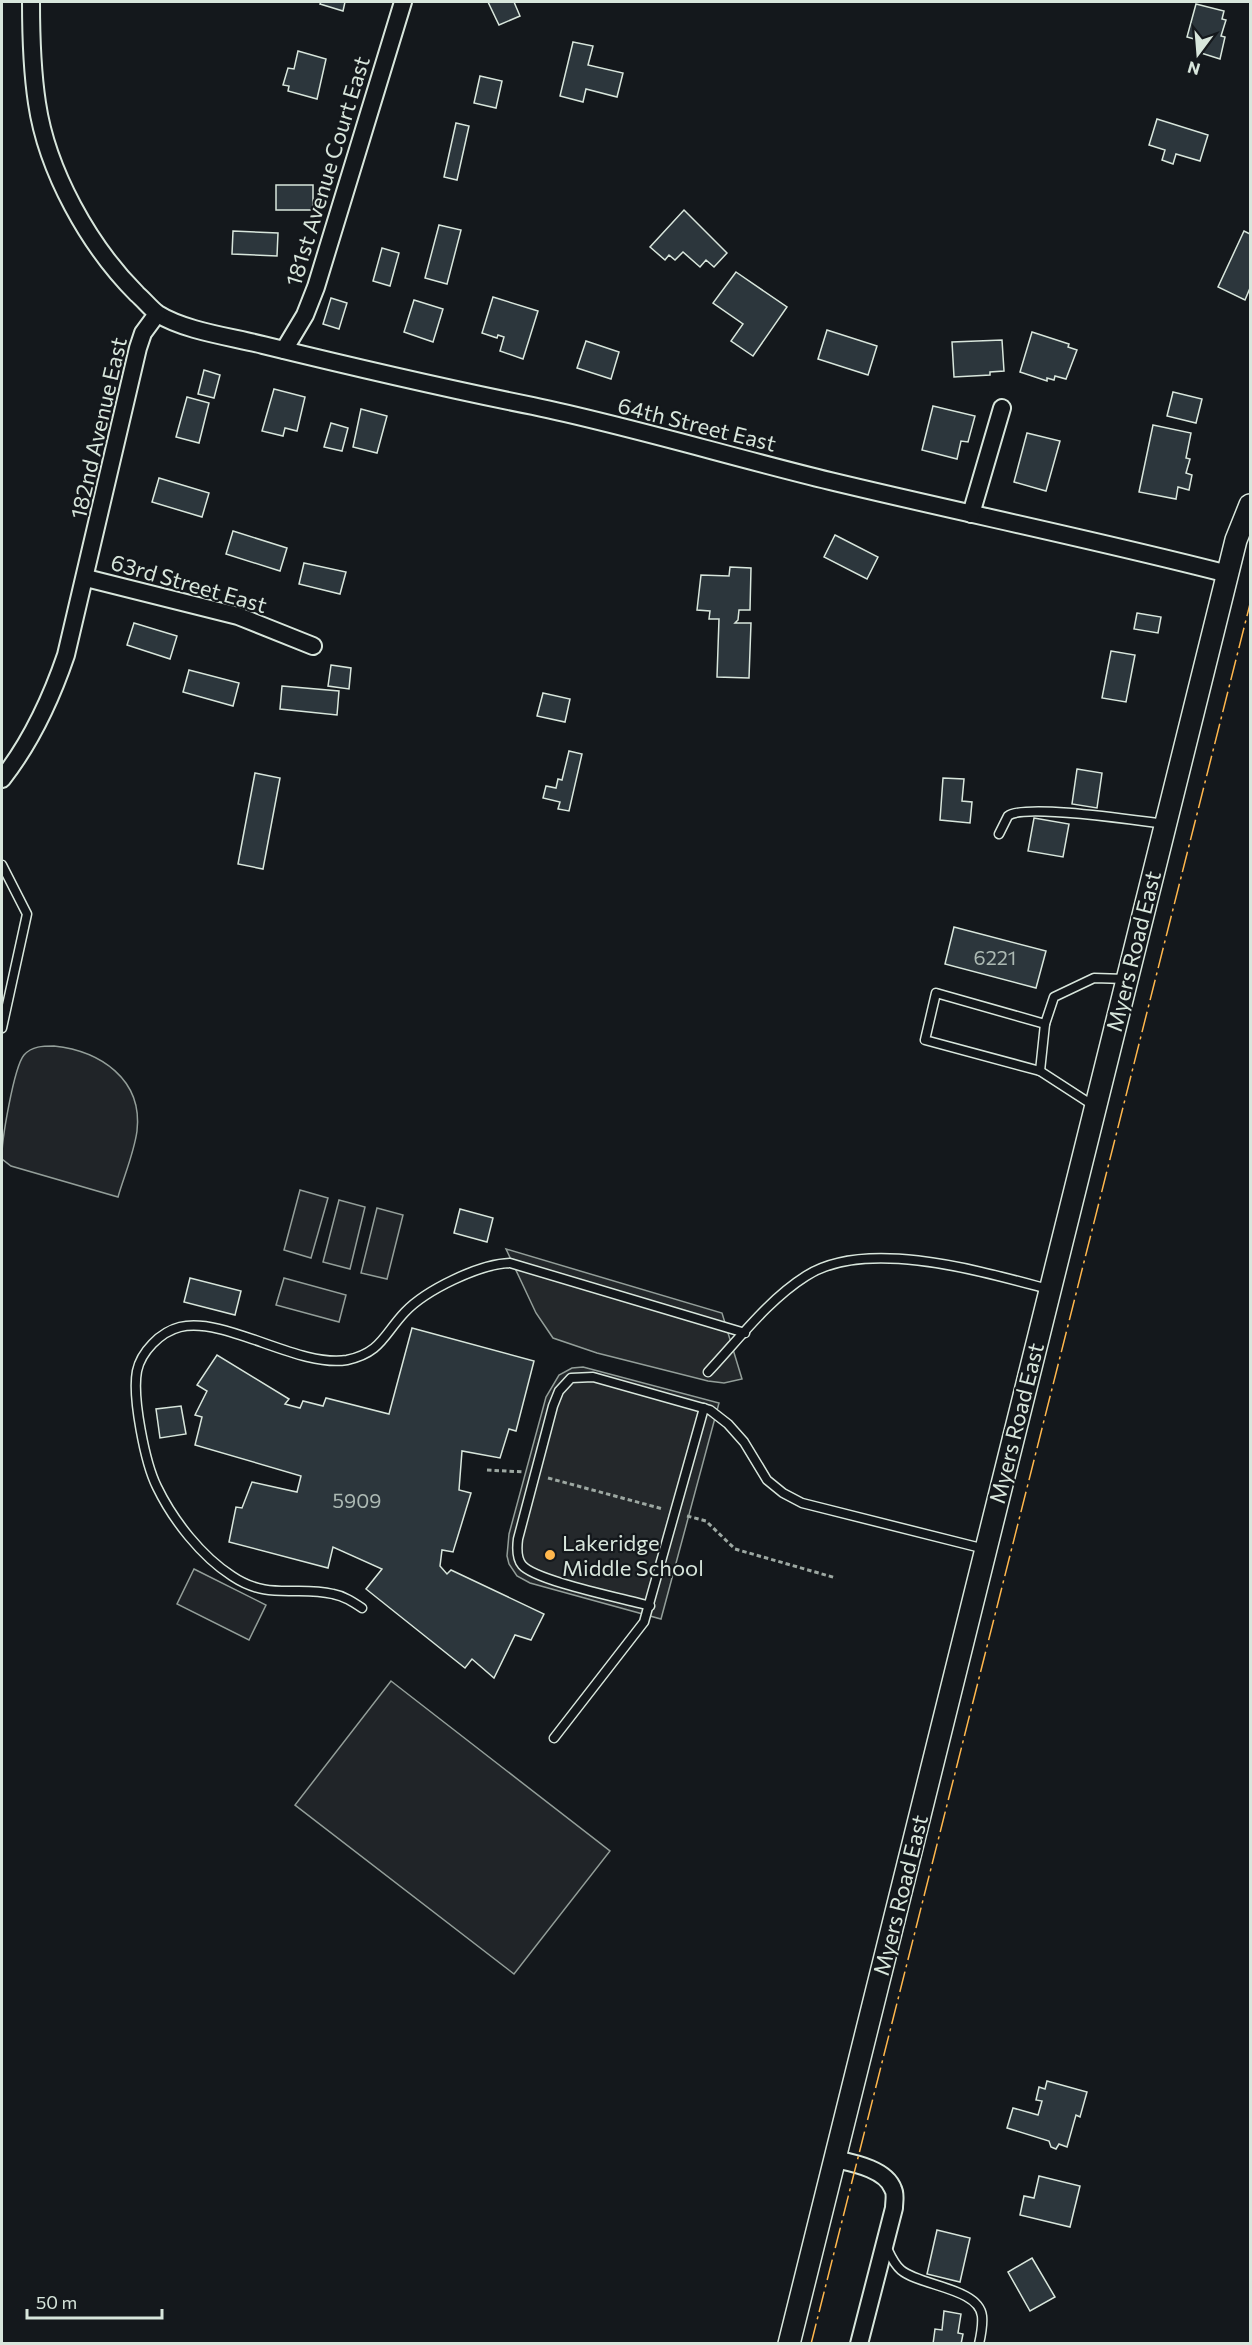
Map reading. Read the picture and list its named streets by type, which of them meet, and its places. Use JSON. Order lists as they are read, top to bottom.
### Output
{
  "streets": {
    "street": [
      "181st Avenue Court East",
      "64th Street East",
      "182nd Avenue East",
      "63rd Street East",
      "Myers Road East"
    ]
  },
  "crossings": [
    ["181st Avenue Court East", "64th Street East"],
    ["64th Street East", "182nd Avenue East"],
    ["64th Street East", "Myers Road East"],
    ["182nd Avenue East", "63rd Street East"]
  ],
  "places": ["Lakeridge Middle School"],
  "house_numbers": ["6221", "5909"],
  "scale_bar": "50 m",
  "north": "bottom"
}
